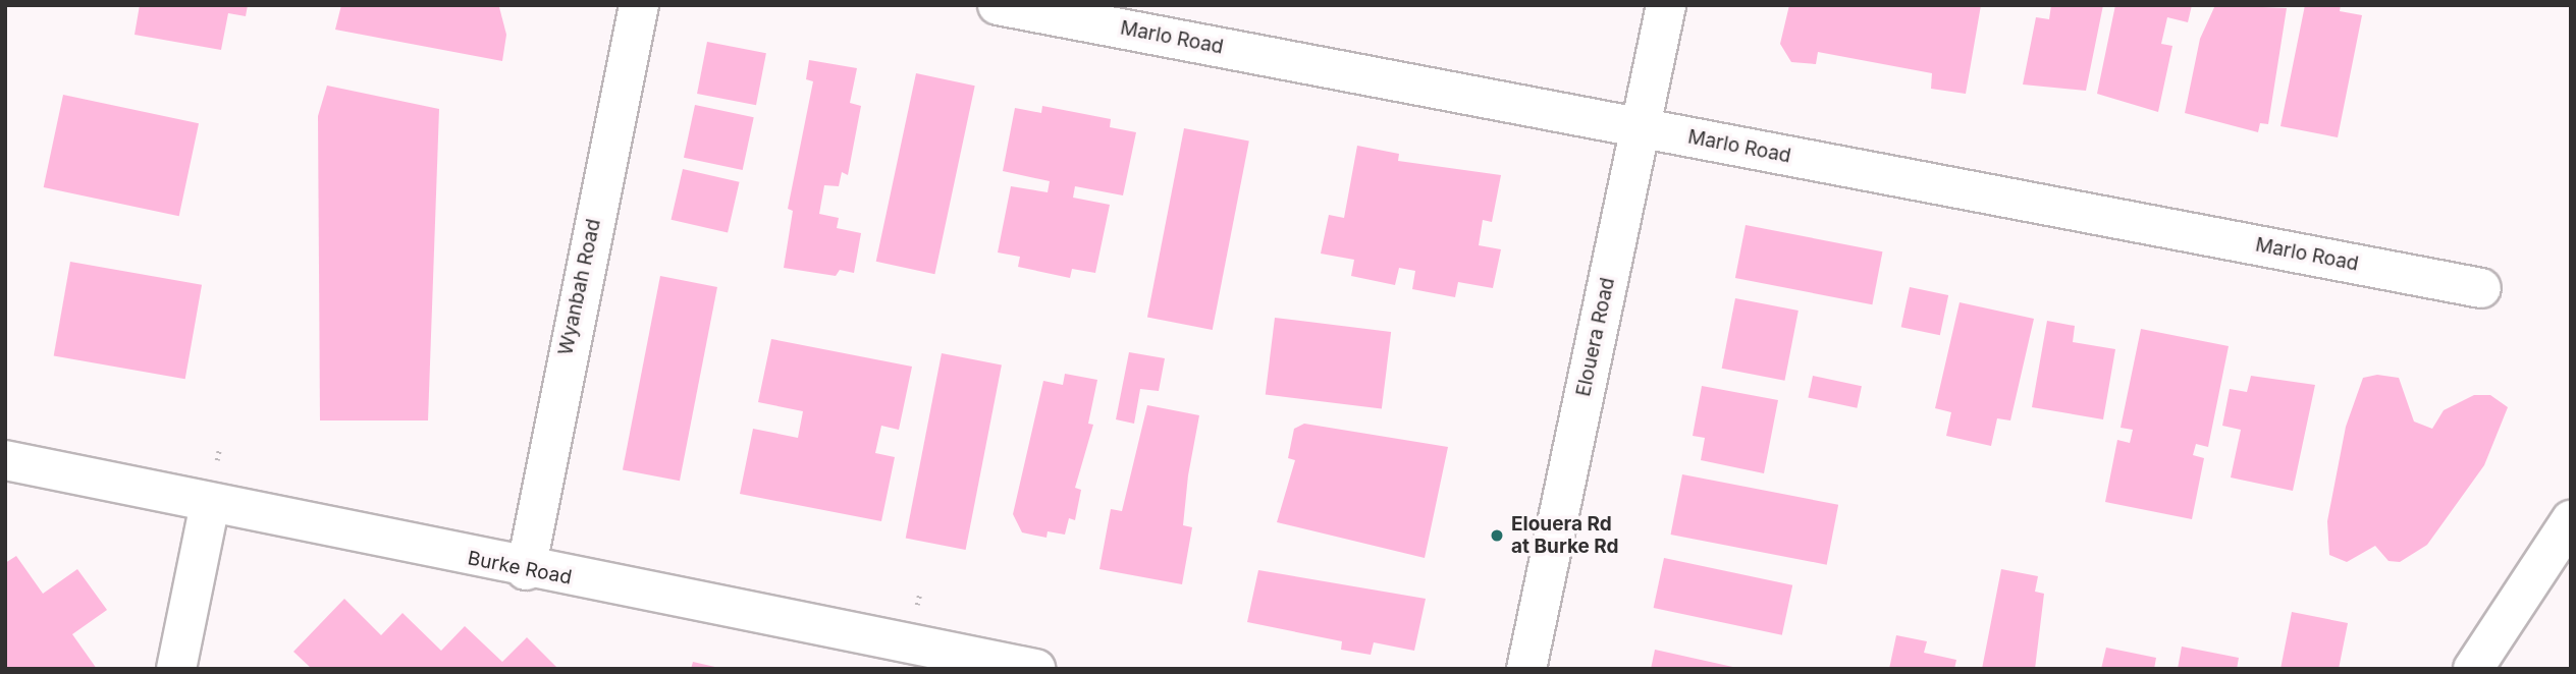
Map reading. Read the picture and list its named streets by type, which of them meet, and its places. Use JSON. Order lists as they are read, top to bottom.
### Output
{
  "streets": {
    "street": [
      "Marlo Road",
      "Wyanbah Road",
      "Elouera Road",
      "Burke Road"
    ]
  },
  "crossings": [
    ["Marlo Road", "Elouera Road"],
    ["Wyanbah Road", "Burke Road"]
  ],
  "places": ["Elouera Rd at Burke Rd"]
}
